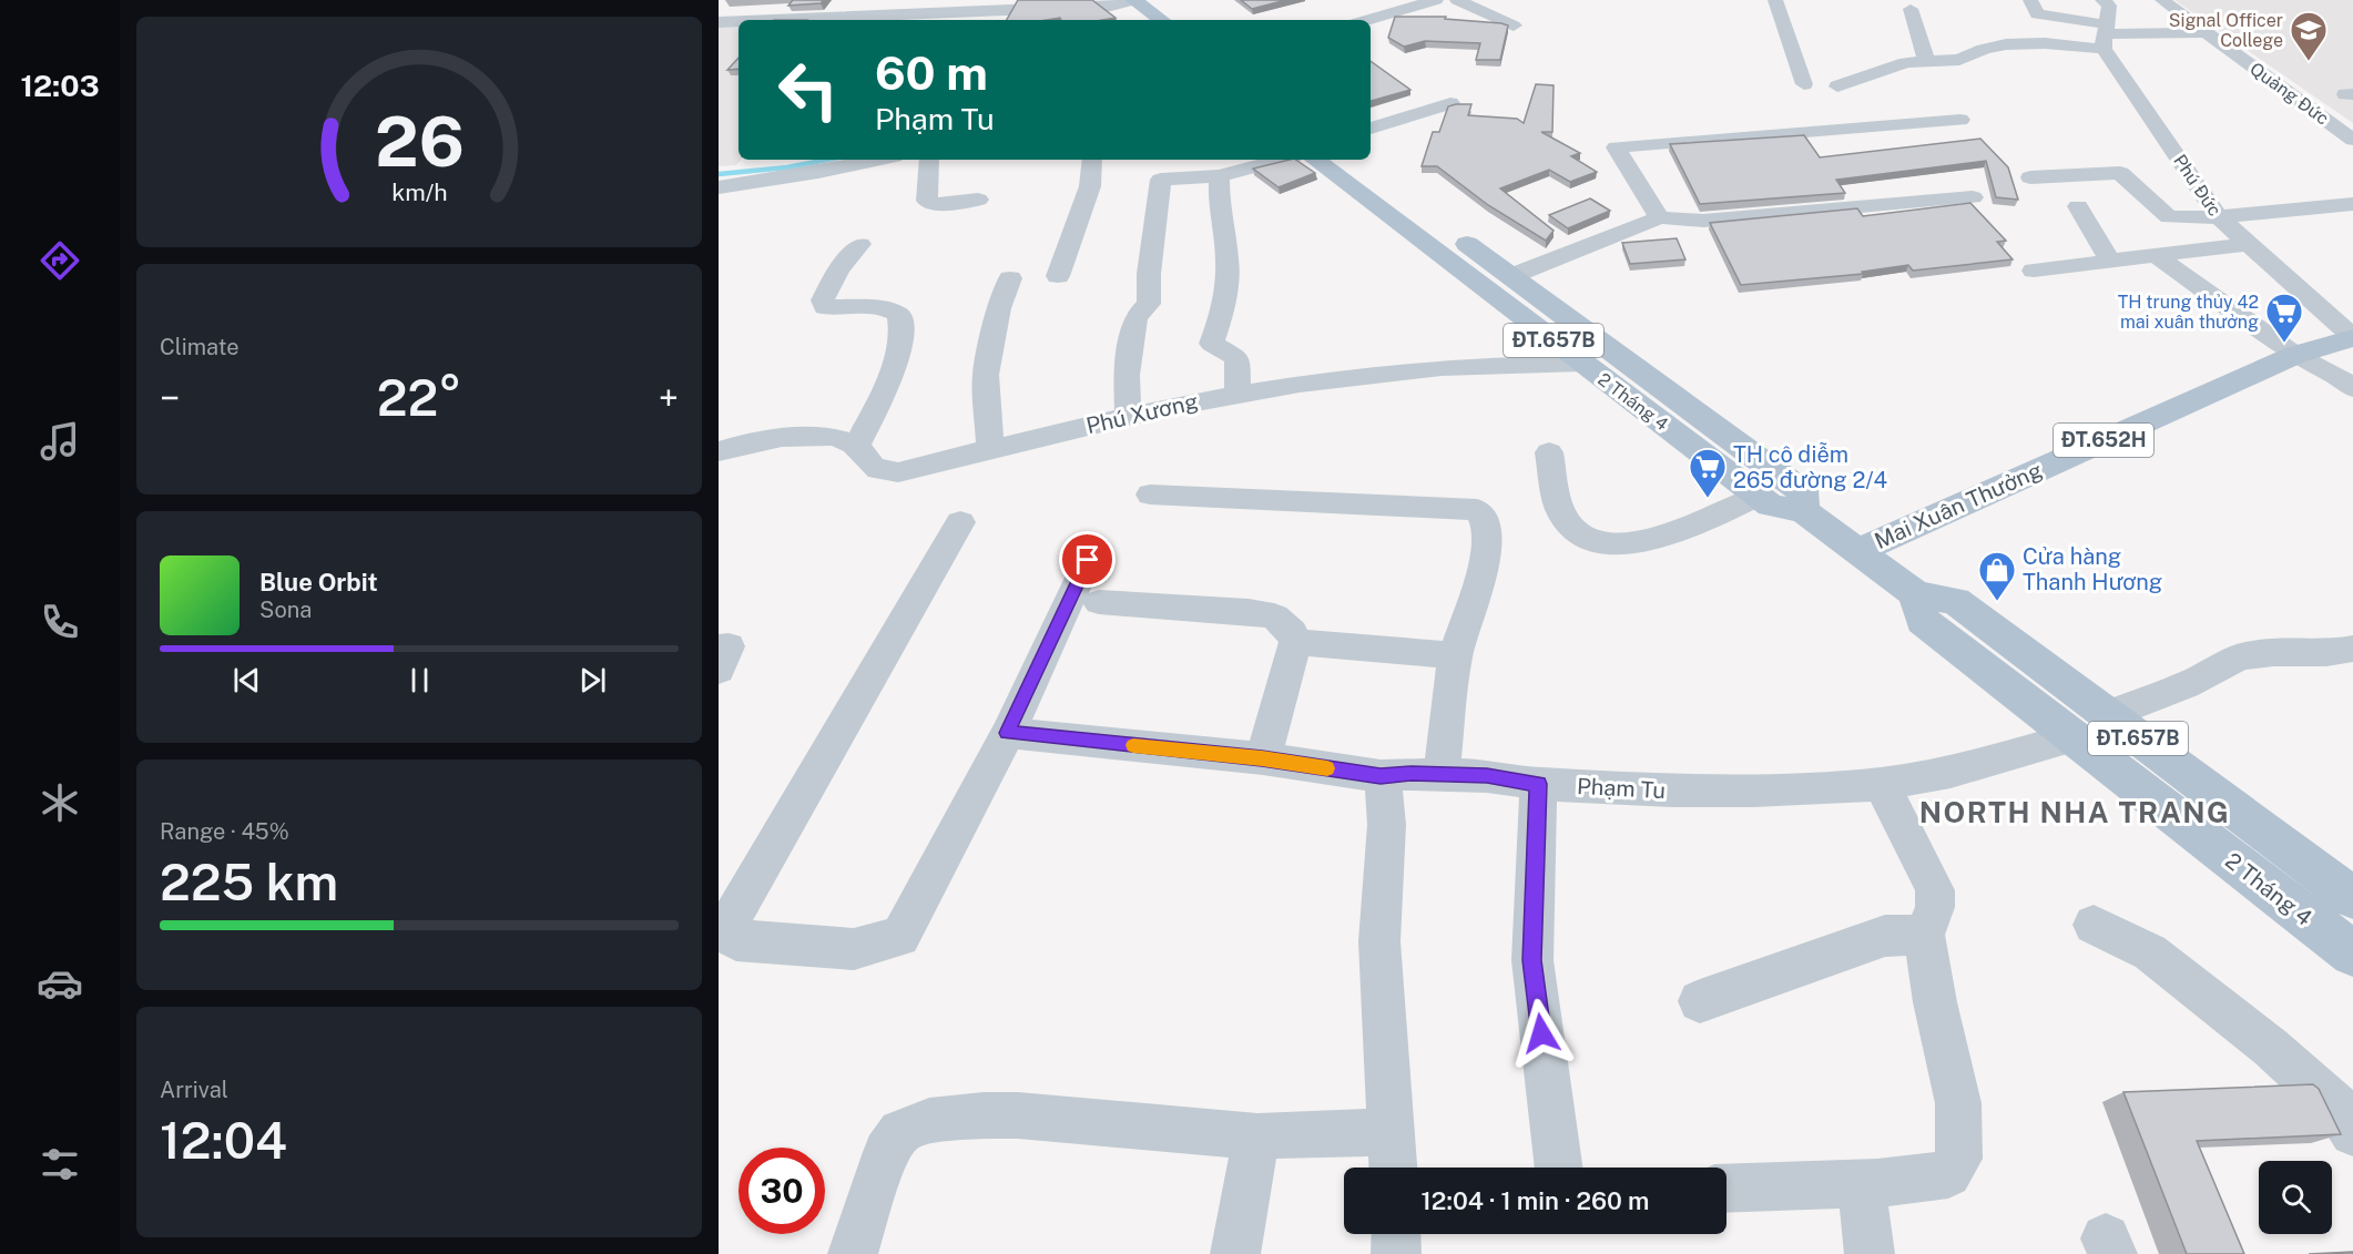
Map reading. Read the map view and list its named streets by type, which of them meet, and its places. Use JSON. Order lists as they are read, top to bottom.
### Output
{
  "streets": {
    "main road": [
      "ĐT.657B",
      "2 Tháng 4",
      "ĐT.652H",
      "Mai Xuân Thưởng"
    ],
    "street": [
      "Quảng Đức",
      "Phú Đức",
      "Phú Xương",
      "Phạm Tu"
    ]
  },
  "crossings": [
    ["Phú Đức", "Mai Xuân Thưởng"],
    ["2 Tháng 4", "Phú Xương"],
    ["2 Tháng 4", "Mai Xuân Thưởng"],
    ["2 Tháng 4", "Phạm Tu"]
  ],
  "districts": ["NORTH NHA TRANG"],
  "places": {
    "school or university": ["Signal Officer College"],
    "supermarket": ["TH trung thủy 42 mai xuân thưởng", "TH cô diễm 265 đường 2/4"],
    "shop": ["Cửa hàng Thanh Hương"]
  },
  "page": {
    "tabs": "12:03",
    "turn": ["60 m", "Phạm Tu"],
    "tile": [
      "Climate",
      ["Range · 45%", "225 km"],
      ["Arrival", "12:04"]
    ],
    "heat": ["−", "22°", "+"],
    "song": ["Blue Orbit", "Sona"],
    "limit": "30",
    "trip": "12:04 · 1 min · 260 m",
    "gauge": ["26", "km/h"]
  }
}
